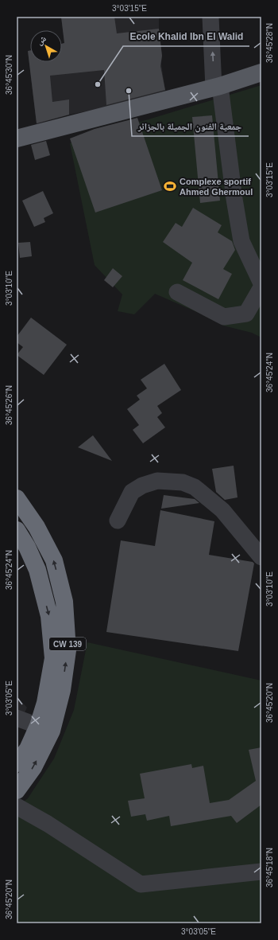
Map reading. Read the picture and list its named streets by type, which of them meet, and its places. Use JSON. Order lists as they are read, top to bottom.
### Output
{
  "streets": {
    "highway": ["CW 139"]
  },
  "places": {
    "other": ["Ecole Khalid Ibn El Walid", "جمعية الفنون الجميلة بالجزائر"],
    "sports": ["Complexe sportif Ahmed Ghermoul"]
  },
  "north": "top left",
  "coordinates": [
    "3°03'15\"E",
    "36°45'28\"N",
    "36°45'30\"N",
    "3°03'10\"E",
    "36°45'24\"N",
    "36°45'26\"N",
    "3°03'05\"E",
    "36°45'20\"N",
    "36°45'18\"N"
  ]
}
